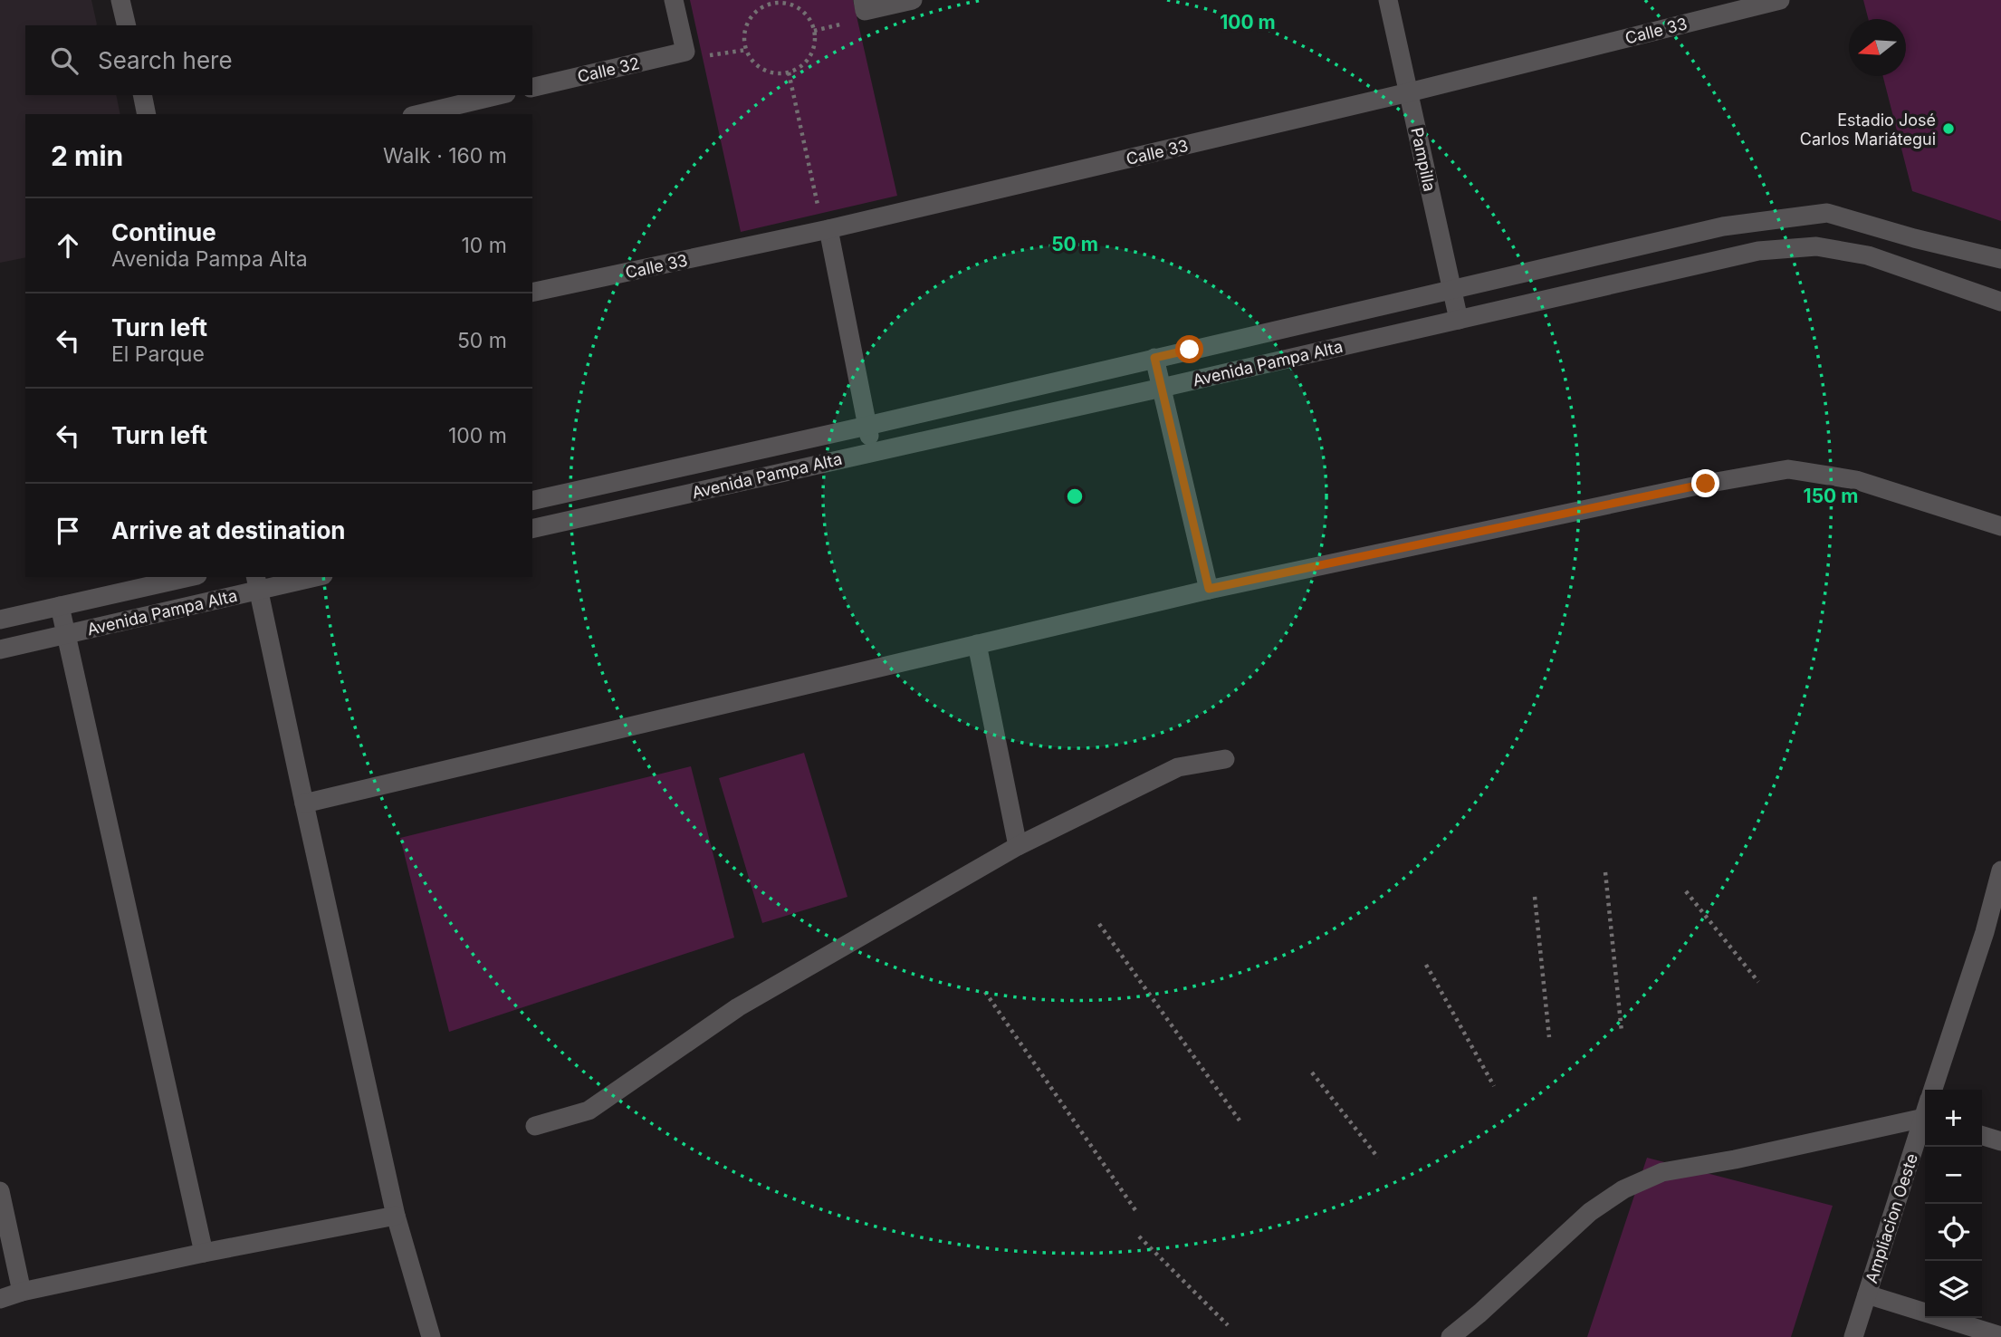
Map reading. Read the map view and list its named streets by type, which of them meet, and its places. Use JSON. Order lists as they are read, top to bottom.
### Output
{
  "streets": {
    "street": [
      "Calle 33",
      "Calle 32",
      "Pampilla",
      "Avenida Pampa Alta",
      "Ampliacion Oeste"
    ]
  },
  "crossings": [
    ["Calle 33", "Pampilla"],
    ["Pampilla", "Avenida Pampa Alta"]
  ],
  "places": ["Estadio José Carlos Mariátegui"],
  "north": "left",
  "page": {
    "search": "Search here",
    "heading": ["2 min", "Walk · 160 m"],
    "list": [
      ["Continue", "Avenida Pampa Alta", "10 m"],
      ["Turn left", "El Parque", "50 m"],
      ["Turn left", "100 m"],
      "Arrive at destination"
    ],
    "map_buttons": ["+", "−"]
  },
  "rings": ["100 m", "50 m", "150 m"]
}
